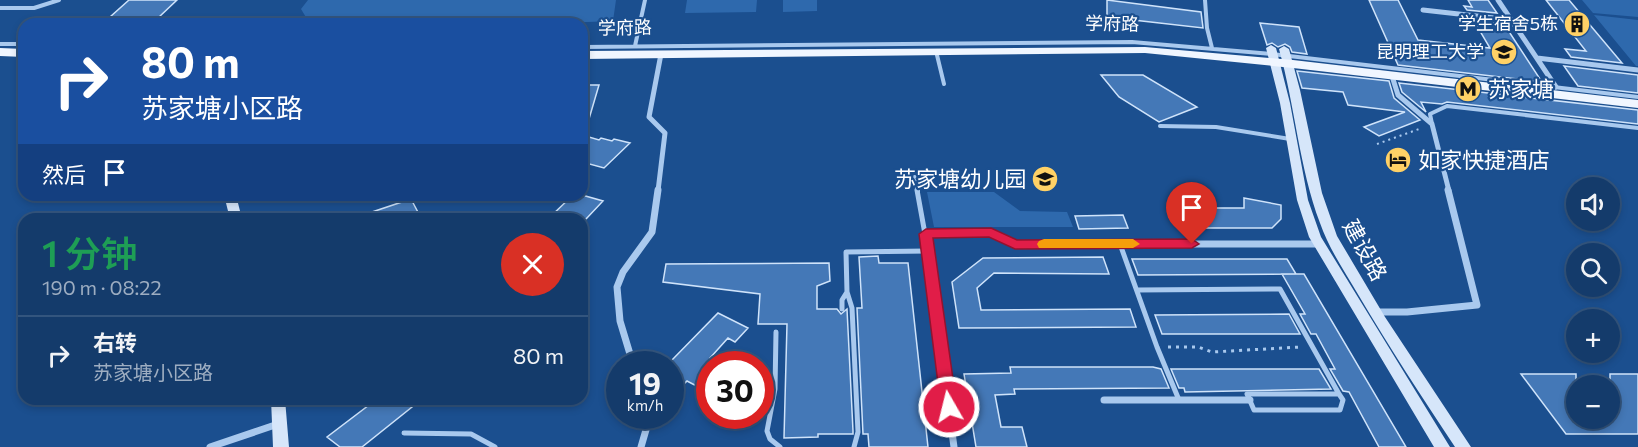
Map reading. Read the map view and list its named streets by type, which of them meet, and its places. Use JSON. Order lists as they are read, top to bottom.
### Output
{
  "streets": {
    "main road": ["学府路"],
    "street": ["建设路"]
  },
  "crossings": [
    ["学府路", "建设路"]
  ],
  "places": {
    "building": ["学生宿舍5栋"],
    "school or university": ["昆明理工大学", "苏家塘幼儿园"],
    "metro station": ["苏家塘"],
    "hotel": ["如家快捷酒店"]
  },
  "page": {
    "turn": ["80 m", "苏家塘小区路"],
    "then": "然后",
    "map_buttons": ["+", "−"],
    "heading": ["1 分钟", "190 m · 08:22"],
    "list": [
      {
        "name": "右转",
        "note": "苏家塘小区路",
        "value": "80 m"
      }
    ],
    "speed": "19 km/h",
    "limit": "30"
  }
}
